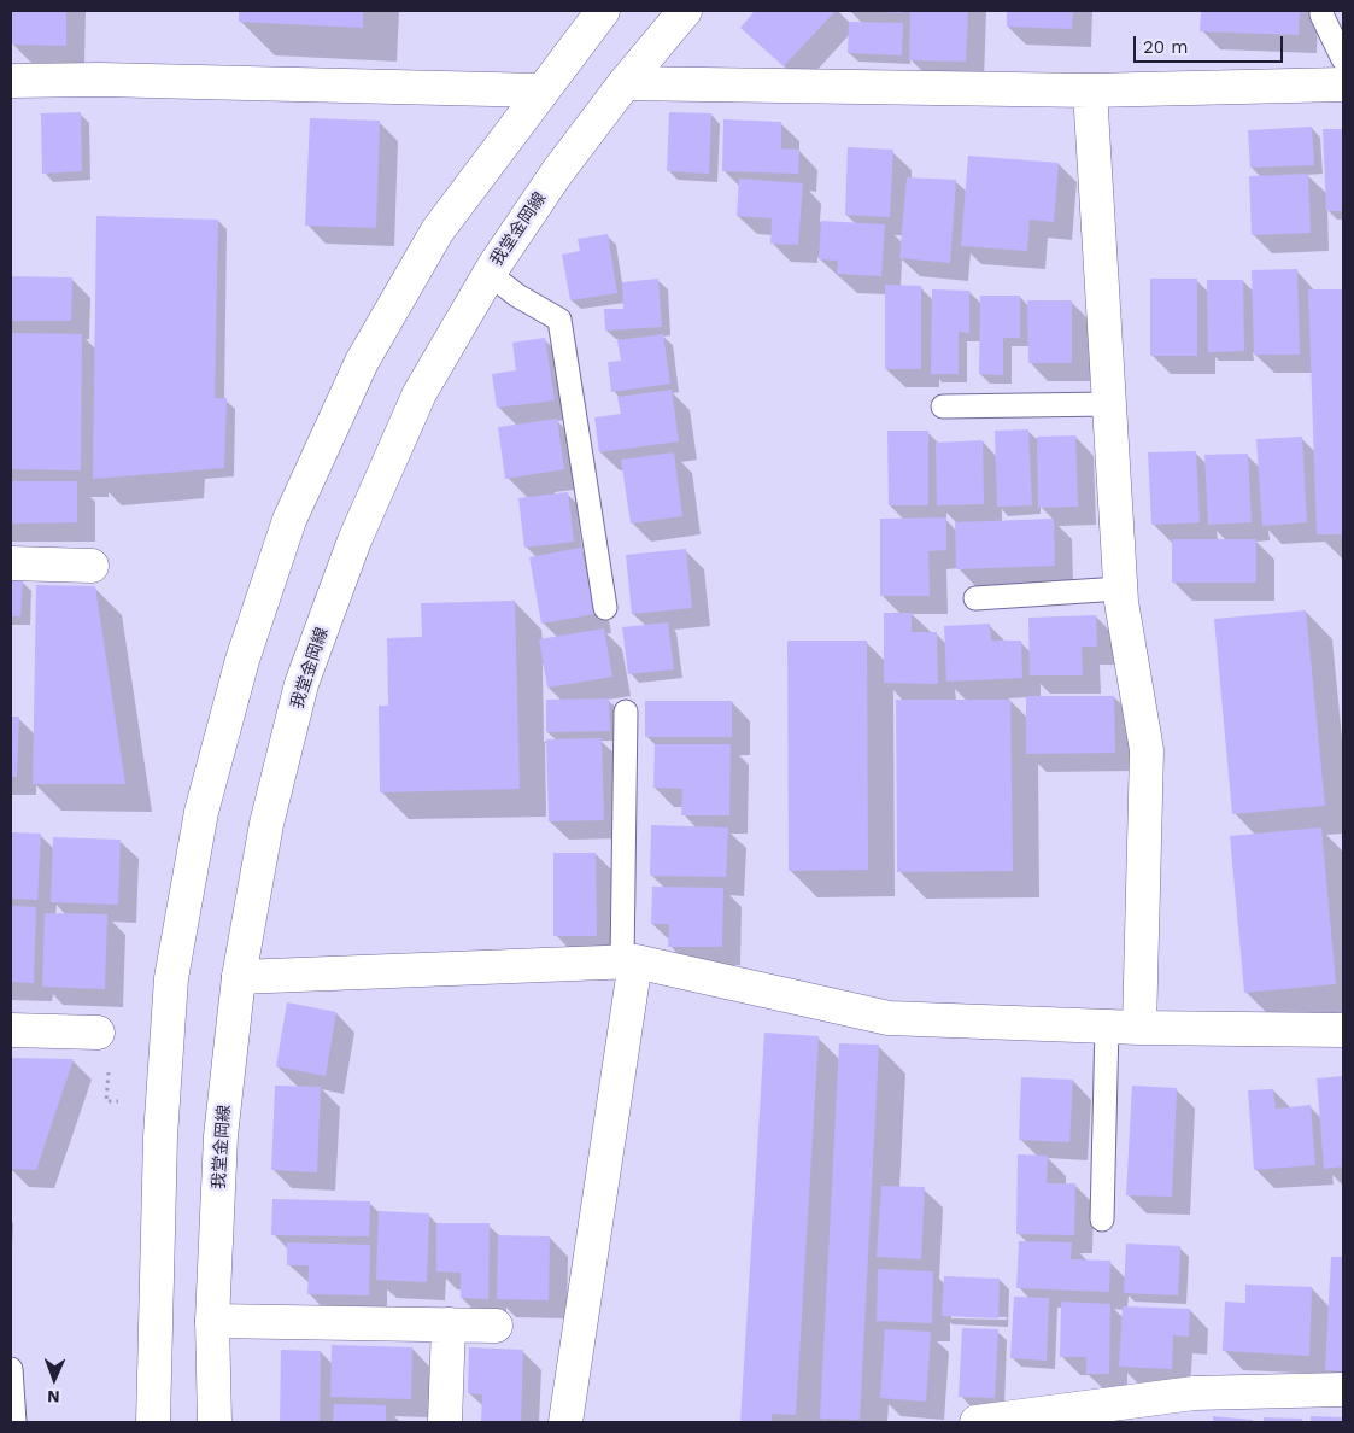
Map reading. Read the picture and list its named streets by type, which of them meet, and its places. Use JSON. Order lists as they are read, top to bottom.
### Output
{
  "streets": {
    "street": ["我堂金岡線"]
  },
  "scale_bar": "20 m",
  "north": "bottom"
}
